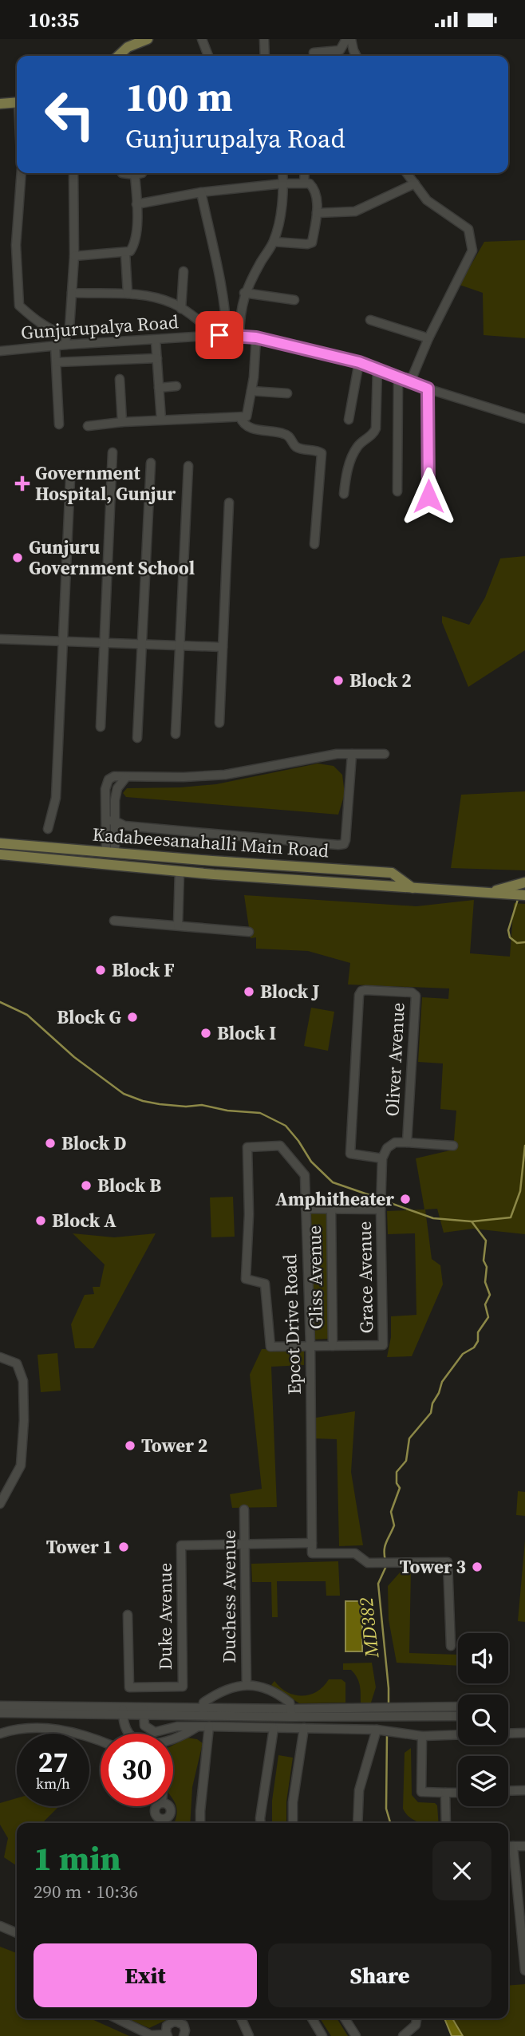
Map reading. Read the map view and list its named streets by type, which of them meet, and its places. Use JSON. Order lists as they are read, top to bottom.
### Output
{
  "streets": {
    "main road": ["Kadabeesanahalli Main Road"],
    "street": [
      "Gunjurupalya Road",
      "Oliver Avenue",
      "Gliss Avenue",
      "Grace Avenue",
      "Epcot Drive Road",
      "Duchess Avenue",
      "Duke Avenue"
    ]
  },
  "crossings": [
    ["Oliver Avenue", "Grace Avenue"],
    ["Gliss Avenue", "Grace Avenue"],
    ["Duchess Avenue", "Duke Avenue"]
  ],
  "water": ["MD382"],
  "places": {
    "health": ["Government Hospital, Gunjur"],
    "other": [
      "Gunjuru Government School",
      "Block 2",
      "Block F",
      "Block J",
      "Block G",
      "Block I",
      "Block D",
      "Block B",
      "Amphitheater",
      "Block A",
      "Tower 2",
      "Tower 1",
      "Tower 3"
    ]
  },
  "page": {
    "status": "10:35",
    "turn": ["100 m", "Gunjurupalya Road"],
    "speed": "27 km/h",
    "limit": "30",
    "heading": ["1 min", "290 m · 10:36"],
    "buttons": ["Exit", "Share"]
  }
}
